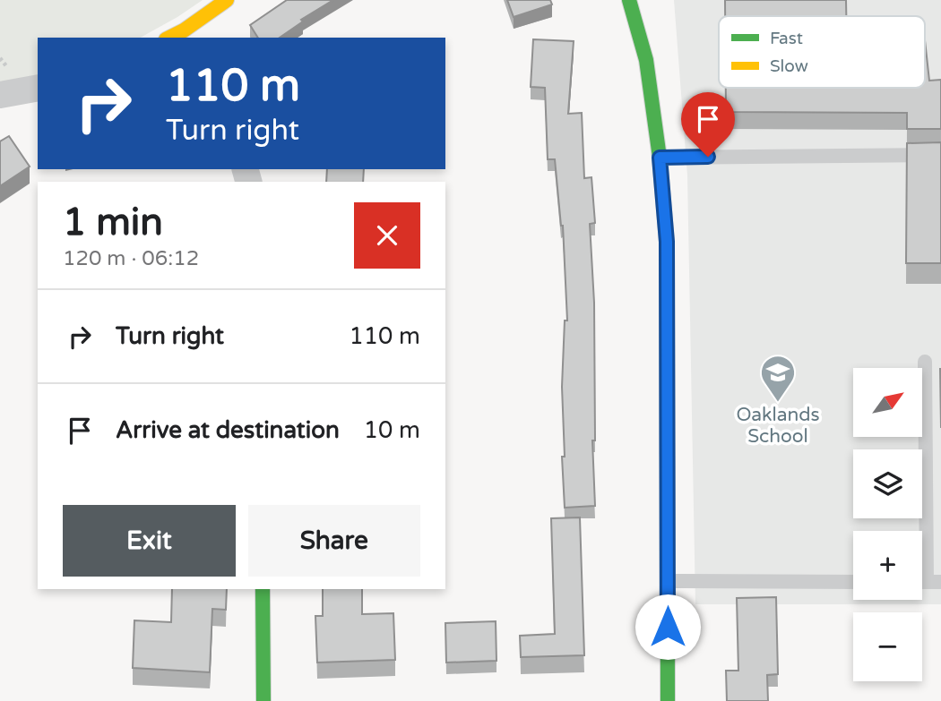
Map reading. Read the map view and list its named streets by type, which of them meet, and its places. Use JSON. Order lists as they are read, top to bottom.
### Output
{
  "places": {
    "school or university": ["Oaklands School"]
  },
  "legend": ["Fast", "Slow"],
  "north": "top right",
  "page": {
    "turn": ["110 m", "Turn right"],
    "heading": ["1 min", "120 m · 06:12"],
    "list": [
      {
        "name": "Turn right",
        "value": "110 m"
      },
      {
        "name": "Arrive at destination",
        "value": "10 m"
      }
    ],
    "map_buttons": ["+", "−"],
    "buttons": ["Exit", "Share"]
  }
}
